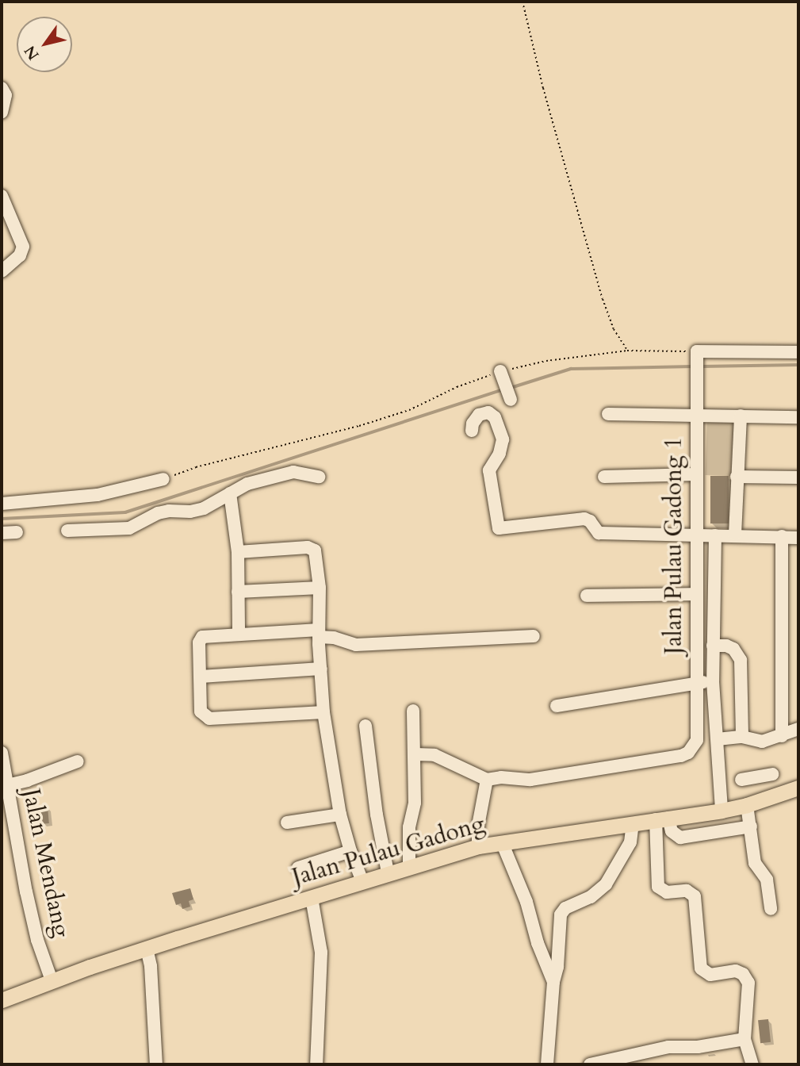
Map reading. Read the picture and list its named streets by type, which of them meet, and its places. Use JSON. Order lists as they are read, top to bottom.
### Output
{
  "streets": {
    "main road": ["Jalan Pulau Gadong"],
    "street": ["Jalan Pulau Gadong 1", "Jalan Mendang"]
  },
  "crossings": [
    ["Jalan Pulau Gadong", "Jalan Mendang"]
  ],
  "north": "bottom left"
}
